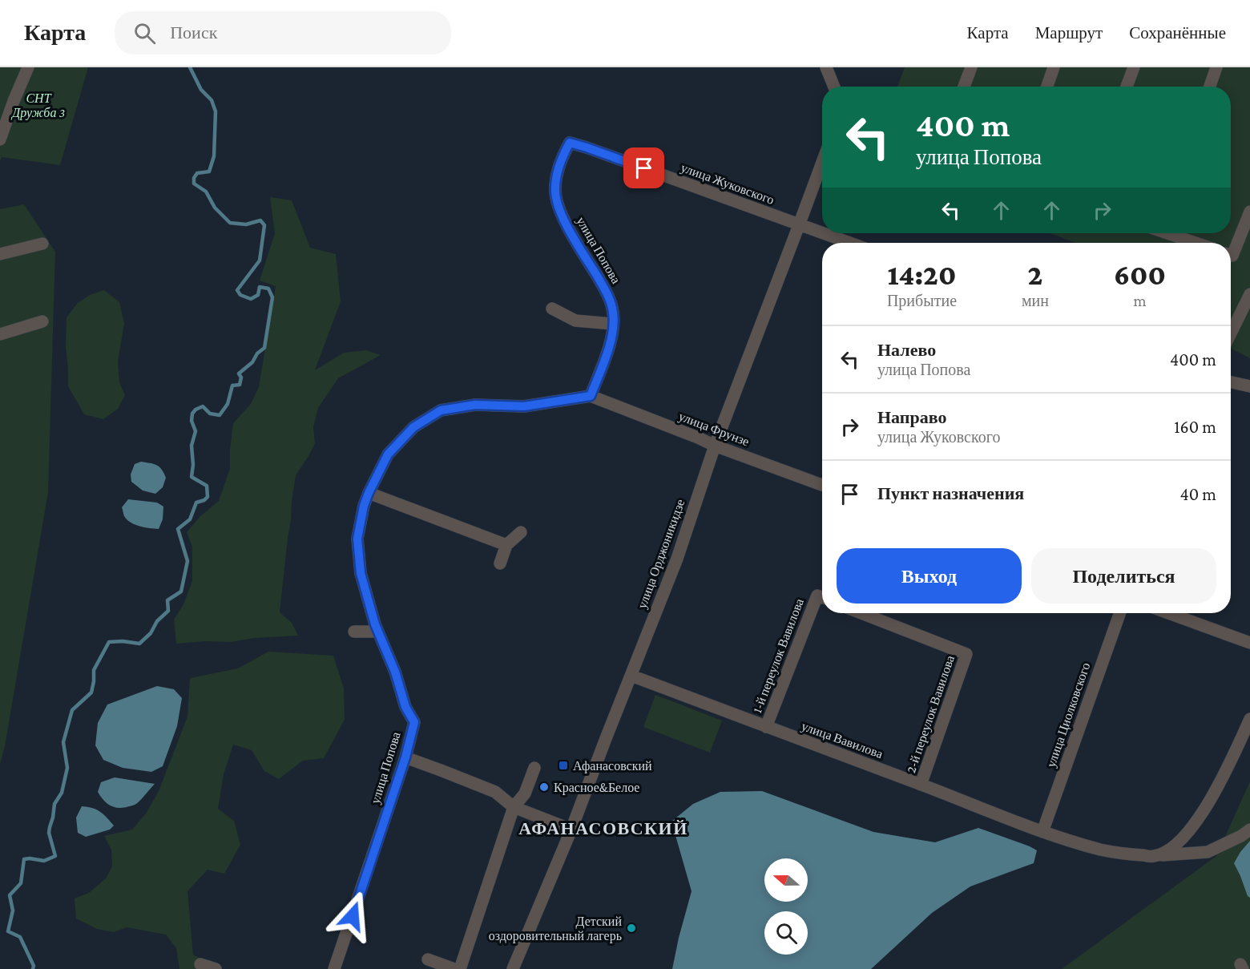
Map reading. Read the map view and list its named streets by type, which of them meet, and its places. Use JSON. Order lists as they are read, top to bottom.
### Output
{
  "streets": {
    "street": [
      "улица Жуковского",
      "улица Попова",
      "улица Фрунзе",
      "улица Орджоникидзе",
      "1-й переулок Вавилова",
      "2-й переулок Вавилова",
      "улица Циолковского",
      "улица Вавилова"
    ]
  },
  "crossings": [
    ["улица Жуковского", "улица Попова"],
    ["улица Жуковского", "улица Орджоникидзе"],
    ["улица Попова", "улица Фрунзе"],
    ["улица Фрунзе", "улица Орджоникидзе"],
    ["улица Орджоникидзе", "улица Вавилова"],
    ["1-й переулок Вавилова", "улица Вавилова"],
    ["2-й переулок Вавилова", "улица Вавилова"],
    ["улица Циолковского", "улица Вавилова"]
  ],
  "districts": ["АФАНАСОВСКИЙ"],
  "parks": ["СНТ Дружба 3"],
  "places": {
    "transit": ["Афанасовский"],
    "other": ["Красное&Белое", "Детский оздоровительный лагерь"]
  },
  "north": "left",
  "page": {
    "header": "Карта",
    "search": "Поиск",
    "nav": ["Карта", "Маршрут", "Сохранённые"],
    "turn": ["400 m", "улица Попова"],
    "eta": [
      "14:20",
      "Прибытие",
      "2",
      "мин",
      "600",
      "m"
    ],
    "list": [
      {
        "name": "Налево",
        "note": "улица Попова",
        "value": "400 m"
      },
      {
        "name": "Направо",
        "note": "улица Жуковского",
        "value": "160 m"
      },
      {
        "name": "Пункт назначения",
        "value": "40 m"
      }
    ],
    "buttons": ["Выход", "Поделиться"]
  }
}
